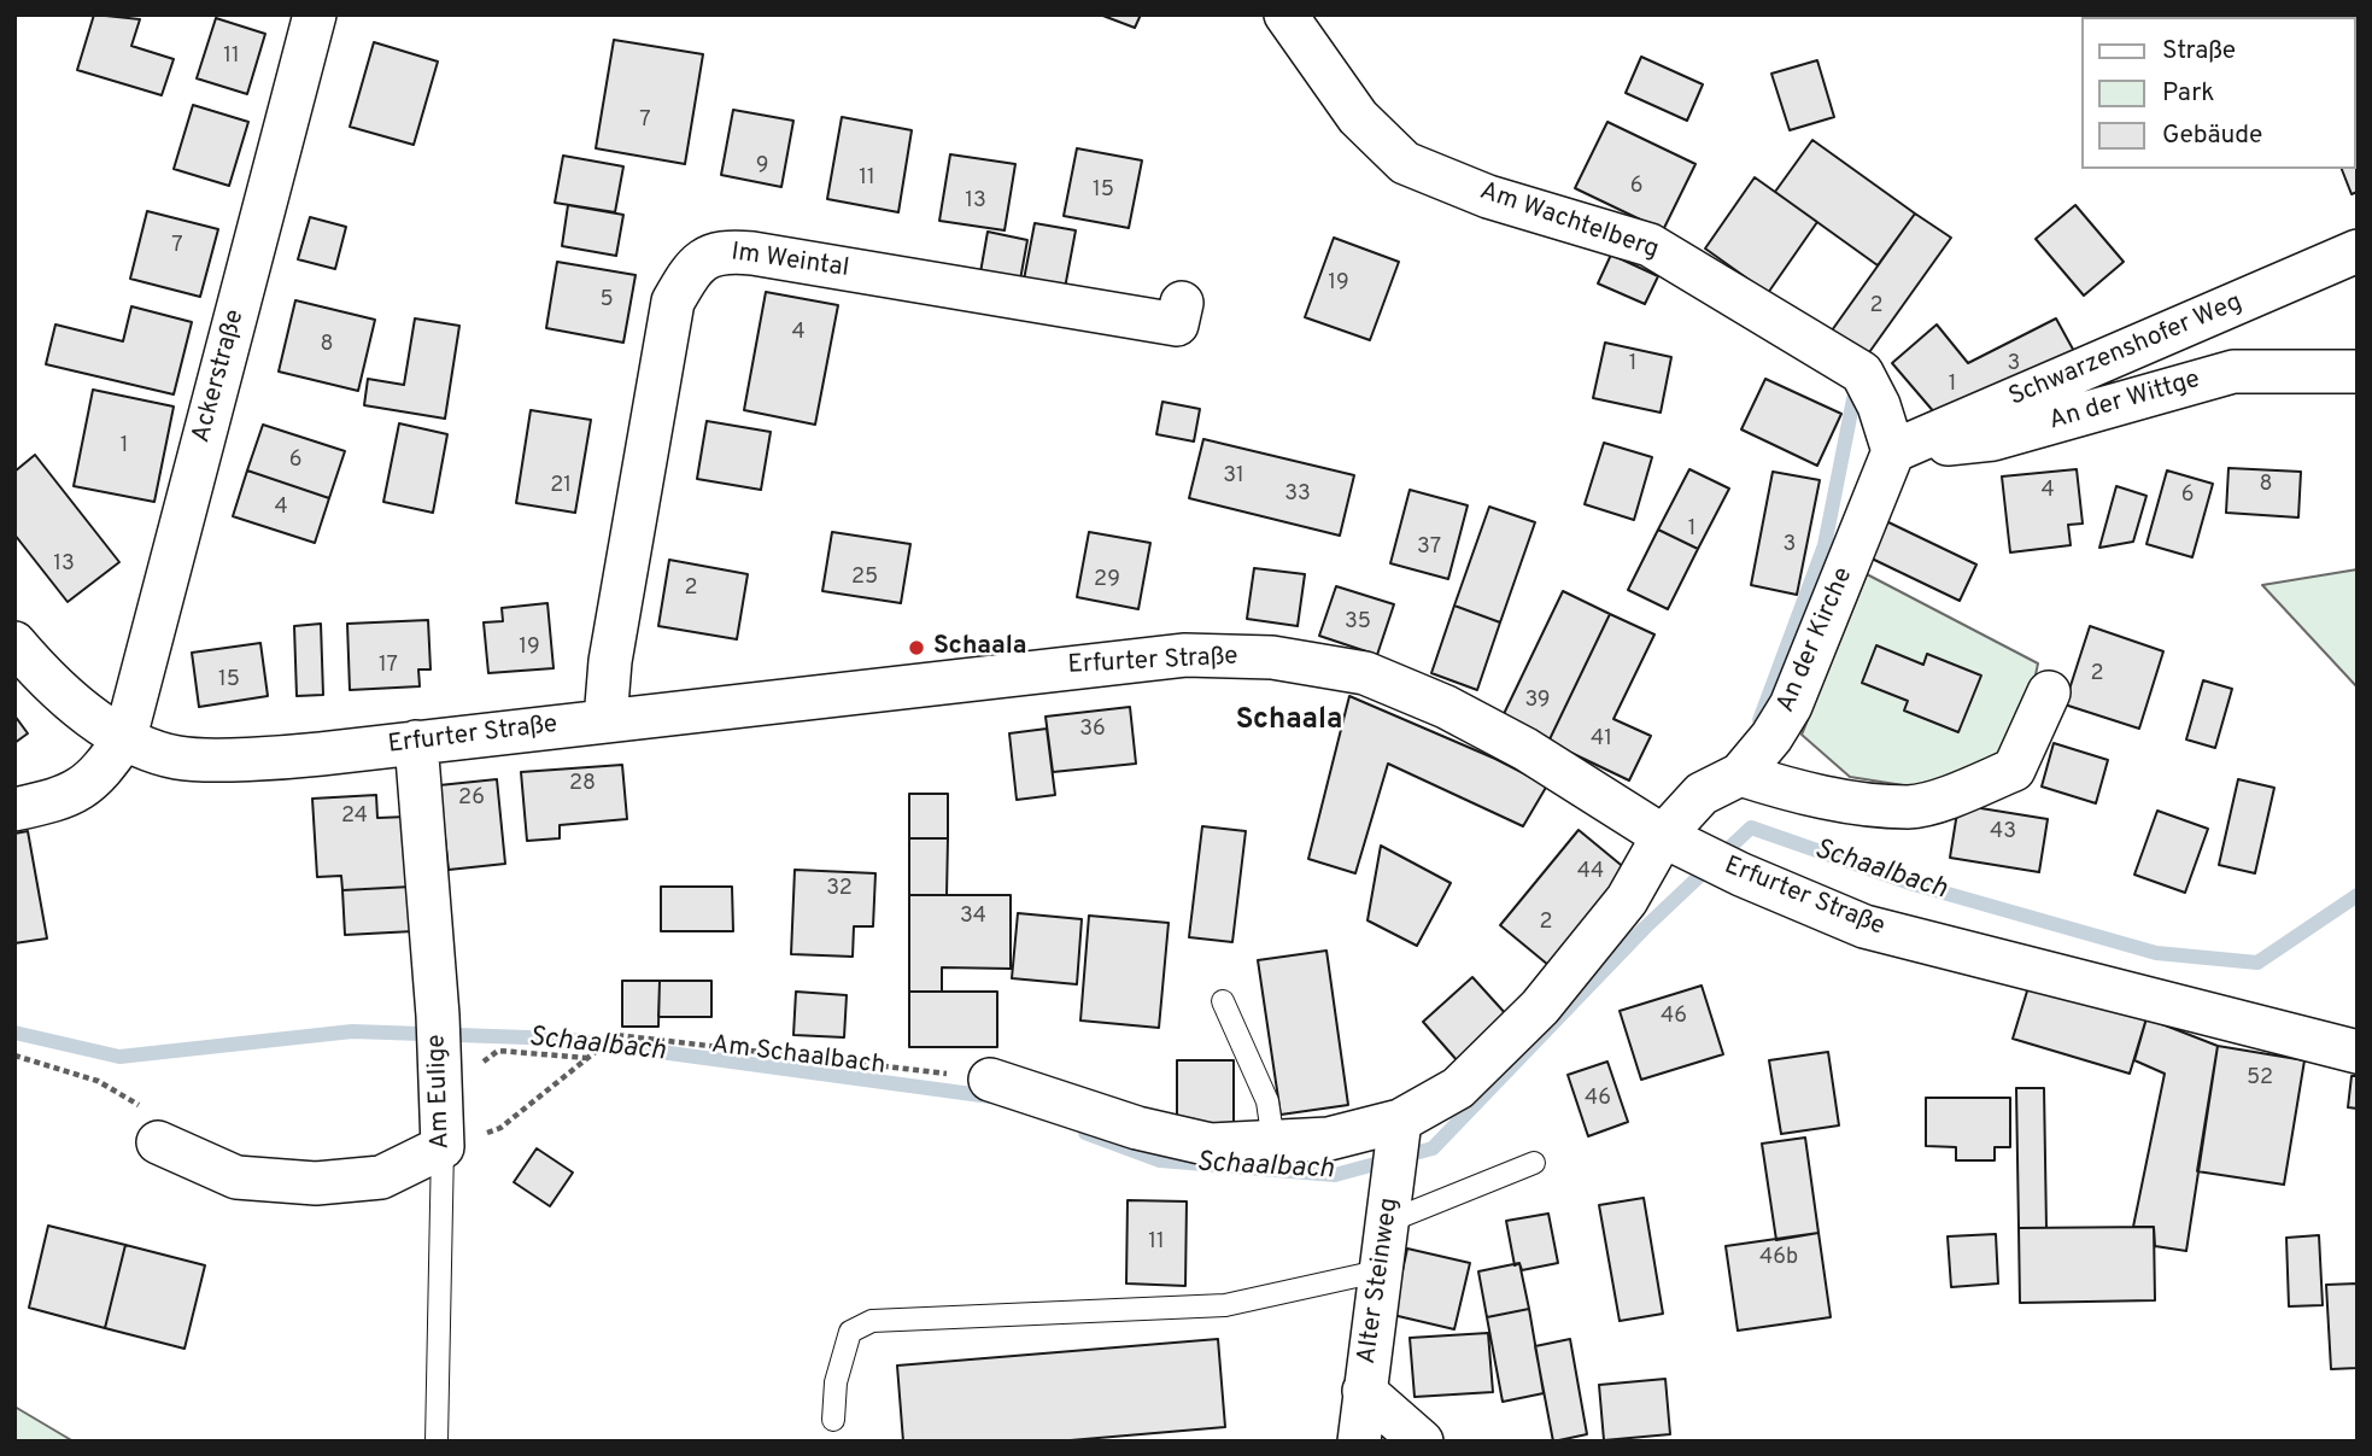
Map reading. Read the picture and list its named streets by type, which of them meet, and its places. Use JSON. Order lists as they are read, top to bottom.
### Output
{
  "streets": {
    "street": [
      "Am Wachtelberg",
      "Im Weintal",
      "Schwarzenshofer Weg",
      "Ackerstraße",
      "An der Wittge",
      "An der Kirche",
      "Erfurter Straße",
      "Am Eulige",
      "Alter Steinweg"
    ],
    "path": ["Am Schaalbach"]
  },
  "crossings": [
    ["Am Wachtelberg", "Schwarzenshofer Weg"],
    ["Am Wachtelberg", "An der Wittge"],
    ["Am Wachtelberg", "An der Kirche"],
    ["Im Weintal", "Erfurter Straße"],
    ["Schwarzenshofer Weg", "An der Wittge"],
    ["Schwarzenshofer Weg", "An der Kirche"],
    ["Ackerstraße", "Erfurter Straße"],
    ["An der Wittge", "An der Kirche"],
    ["An der Kirche", "Erfurter Straße"],
    ["An der Kirche", "Alter Steinweg"],
    ["Erfurter Straße", "Am Eulige"],
    ["Am Schaalbach", "Am Eulige"]
  ],
  "districts": ["Schaala"],
  "water": ["Schaalbach"],
  "places": ["Schaala"],
  "house_numbers": [
    "11",
    "7",
    "9",
    "11",
    "6",
    "15",
    "13",
    "7",
    "19",
    "5",
    "2",
    "4",
    "8",
    "1",
    "3",
    "1",
    "1",
    "6",
    "31",
    "8",
    "21",
    "4",
    "33",
    "6",
    "4",
    "1",
    "3",
    "37",
    "13",
    "25",
    "29",
    "2",
    "35",
    "19",
    "17",
    "2",
    "15",
    "39",
    "36",
    "41",
    "28",
    "26",
    "24",
    "43",
    "44",
    "32",
    "34",
    "2",
    "46",
    "52",
    "46",
    "11",
    "46b"
  ],
  "legend": ["Straße", "Park", "Gebäude"]
}
